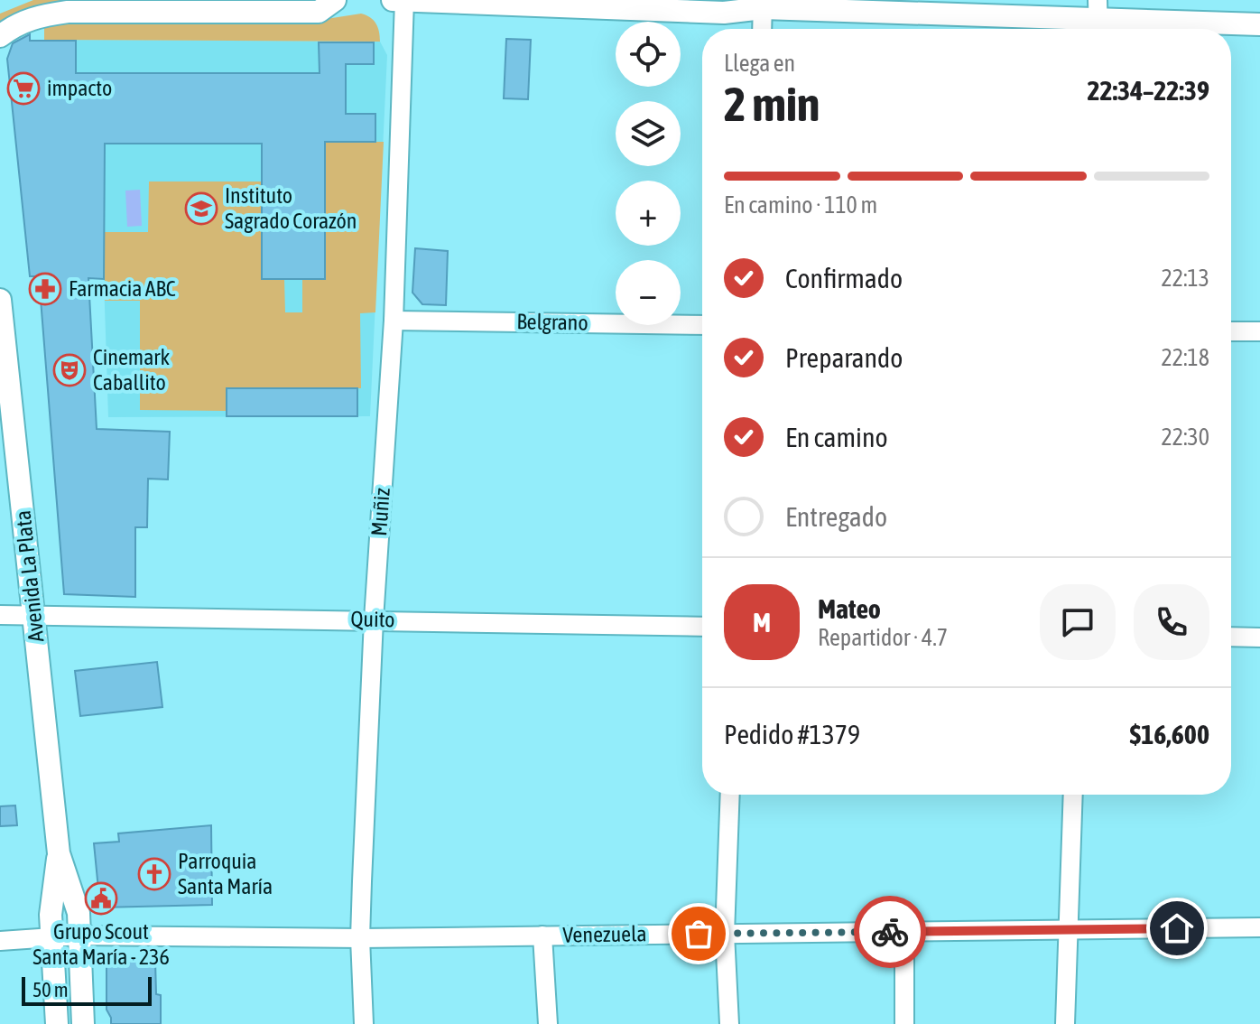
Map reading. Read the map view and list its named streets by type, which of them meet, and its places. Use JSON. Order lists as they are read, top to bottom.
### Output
{
  "streets": {
    "main road": ["Avenida La Plata"],
    "street": [
      "Belgrano",
      "Muñiz",
      "Quito",
      "Venezuela"
    ]
  },
  "crossings": [
    ["Belgrano", "Muñiz"],
    ["Muñiz", "Quito"],
    ["Muñiz", "Venezuela"],
    ["Avenida La Plata", "Quito"],
    ["Avenida La Plata", "Venezuela"]
  ],
  "places": {
    "supermarket": ["impacto"],
    "school or university": ["Instituto Sagrado Corazón"],
    "pharmacy": ["Farmacia ABC"],
    "theatre": ["Cinemark Caballito"],
    "church": ["Parroquia Santa María"],
    "public building": ["Grupo Scout Santa María - 236"]
  },
  "scale_bar": "50 m",
  "page": {
    "map_buttons": ["+", "−"],
    "heading": ["2 min", "Llega en", "22:34–22:39"],
    "panel": [
      "Mateo",
      "Repartidor · 4.7",
      "Pedido #1379",
      "$16,600"
    ],
    "bar": "En camino · 110 m",
    "list": [
      ["Confirmado", "22:13"],
      ["Preparando", "22:18"],
      ["En camino", "22:30"],
      "Entregado"
    ],
    "round": "M",
    "scale": "50 m"
  }
}
